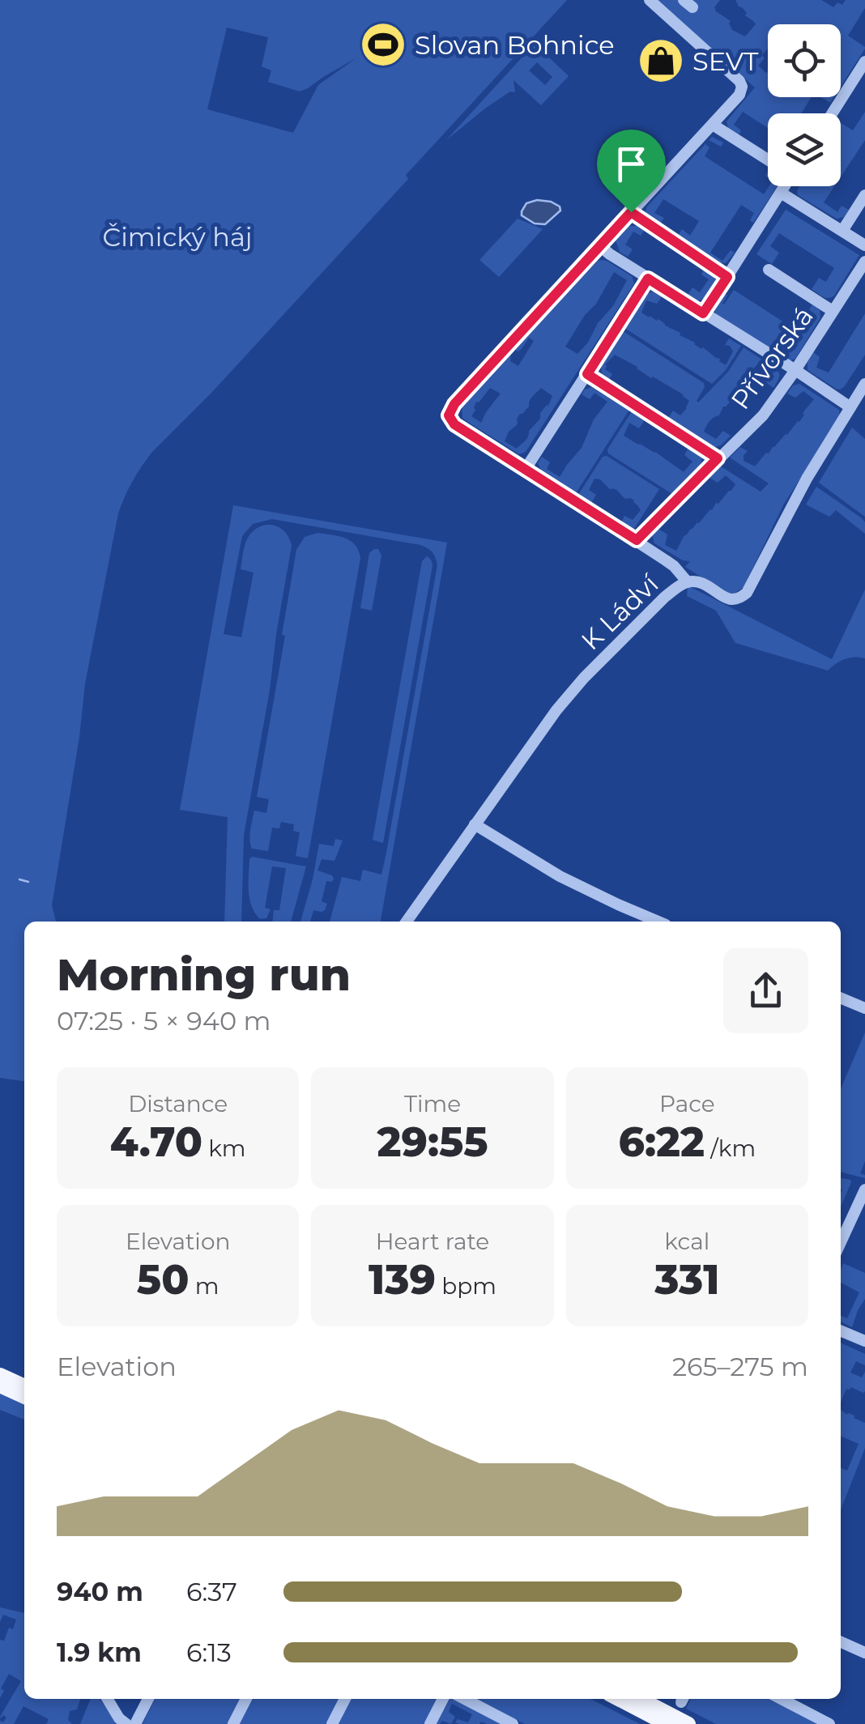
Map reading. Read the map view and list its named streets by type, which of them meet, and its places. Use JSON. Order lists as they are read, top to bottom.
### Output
{
  "streets": {
    "street": ["Přívorská", "K Ládví"]
  },
  "parks": ["Čimický háj"],
  "places": {
    "sports": ["Slovan Bohnice"],
    "shop": ["SEVT"]
  },
  "page": {
    "heading": ["Morning run", "07:25 · 5 × 940 m"],
    "stats": [
      ["Distance", "4.70 km"],
      ["Time", "29:55"],
      ["Pace", "6:22 /km"],
      ["Elevation", "50 m"],
      ["Heart rate", "139 bpm"],
      ["kcal", "331"]
    ],
    "chart": ["Elevation", "265–275 m"],
    "list": [
      {
        "name": "940 m",
        "note": "6:37"
      },
      {
        "name": "1.9 km",
        "note": "6:13"
      }
    ]
  }
}
